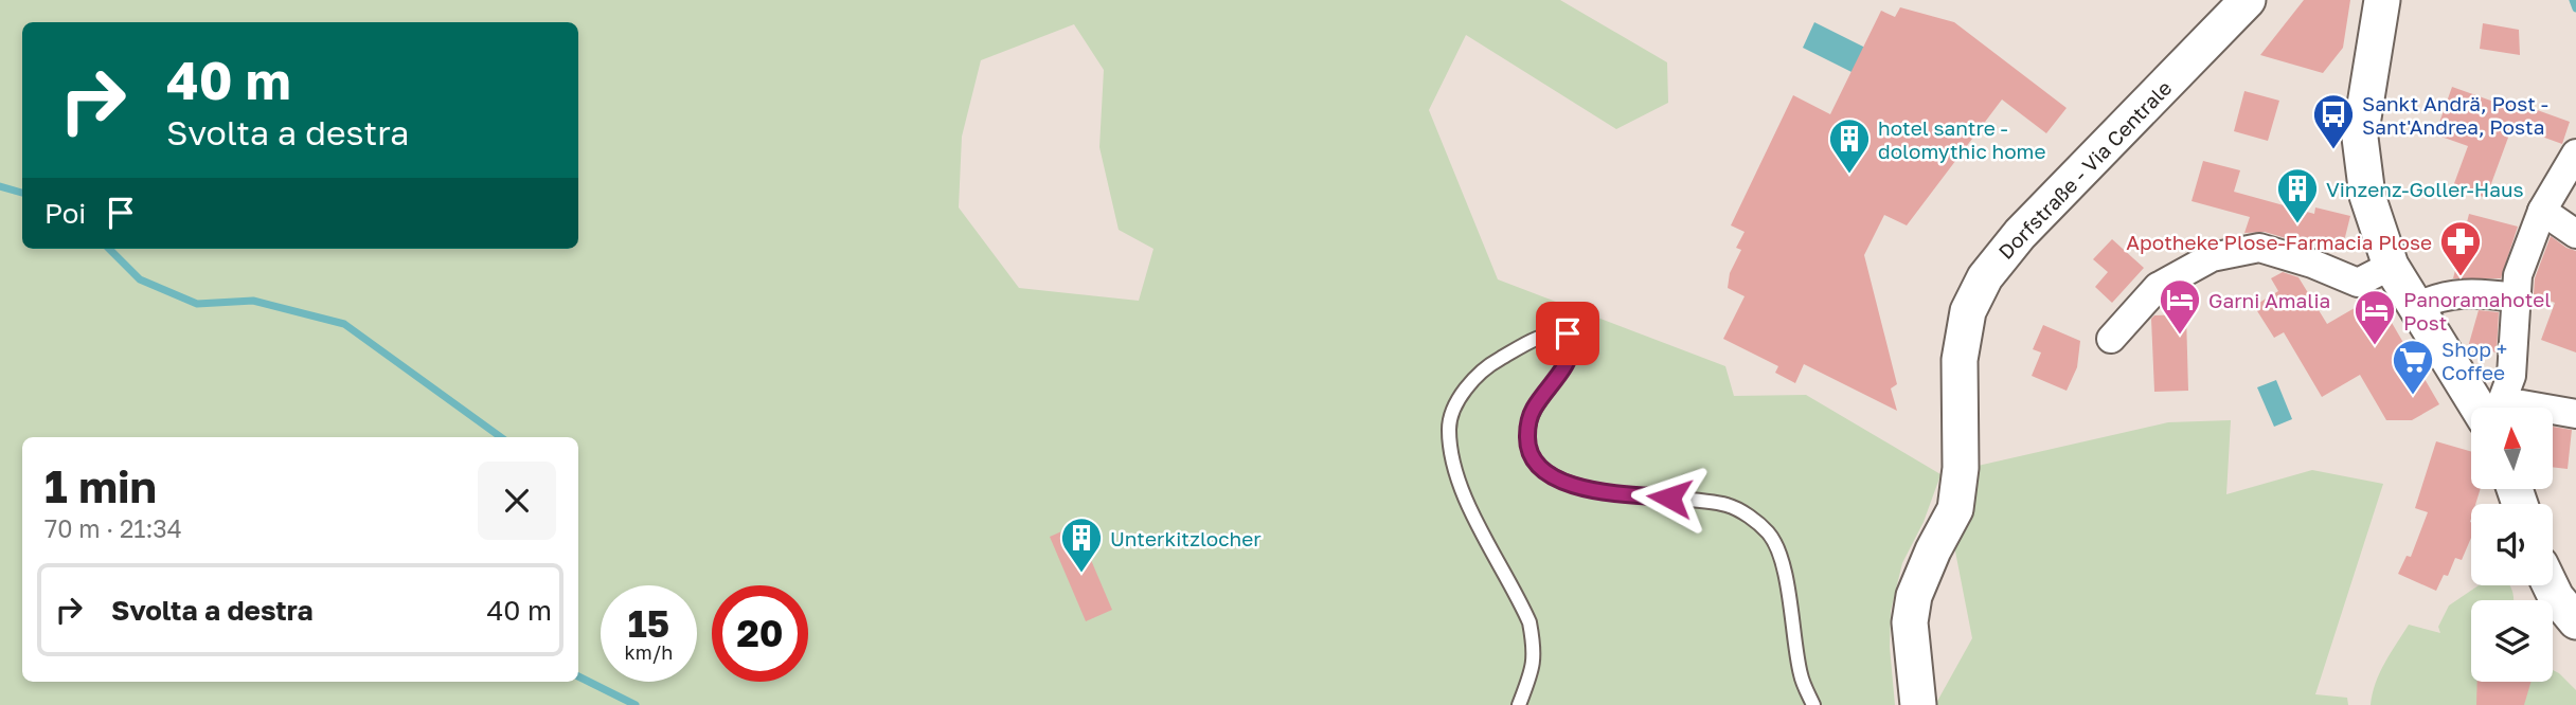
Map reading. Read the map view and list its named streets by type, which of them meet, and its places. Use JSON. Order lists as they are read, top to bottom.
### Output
{
  "streets": {
    "street": ["Dorfstraße - Via Centrale"]
  },
  "places": {
    "bus stop": ["Sankt Andrä, Post - Sant'Andrea, Posta"],
    "building": ["hotel santre - dolomythic home", "Vinzenz-Goller-Haus", "Unterkitzlocher"],
    "pharmacy": ["Apotheke Plose-Farmacia Plose"],
    "hotel": ["Garni Amalia", "Panoramahotel Post"],
    "supermarket": ["Shop + Coffee"]
  },
  "north": "top",
  "page": {
    "turn": ["40 m", "Svolta a destra"],
    "then": "Poi",
    "heading": ["1 min", "70 m · 21:34"],
    "list": [
      {
        "name": "Svolta a destra",
        "value": "40 m"
      }
    ],
    "speed": "15 km/h",
    "limit": "20"
  }
}
